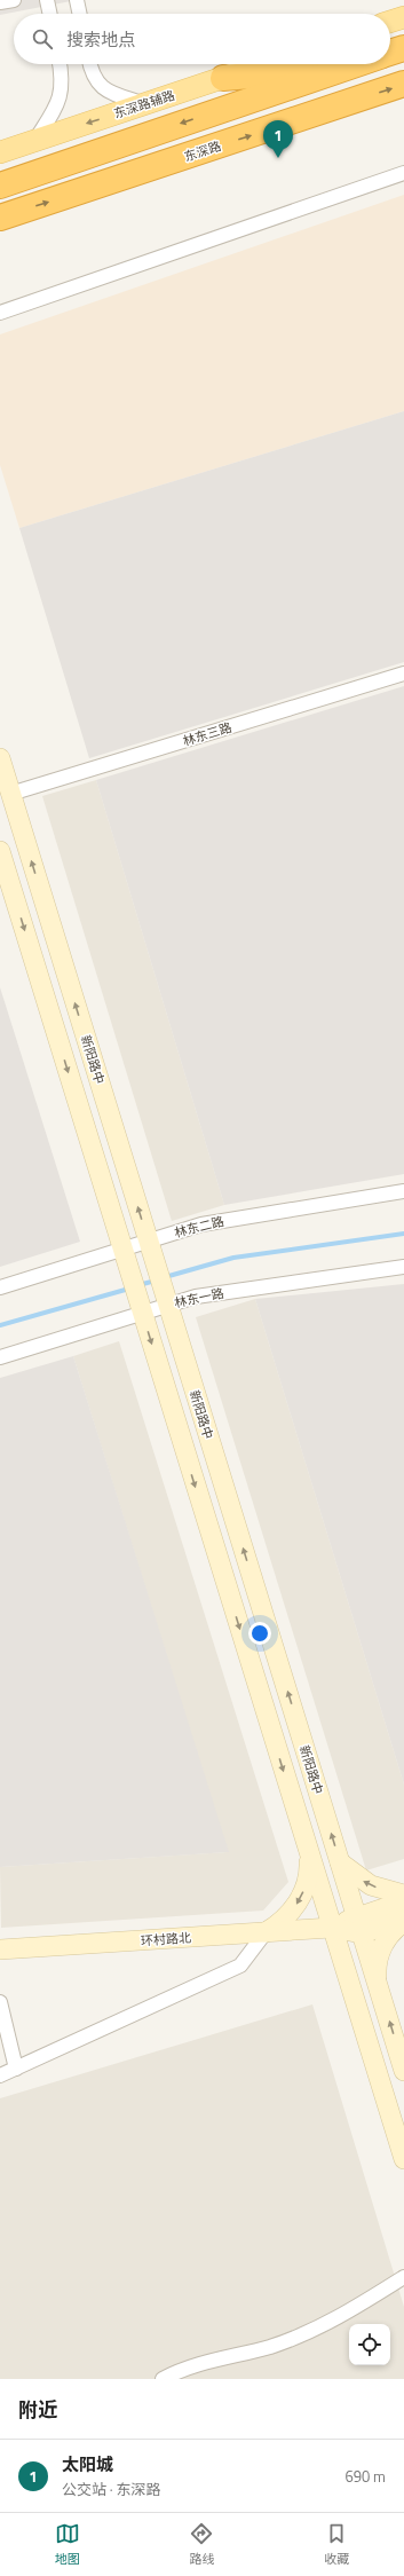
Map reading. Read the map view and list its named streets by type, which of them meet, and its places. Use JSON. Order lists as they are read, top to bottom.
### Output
{
  "streets": {
    "highway": ["东深路"],
    "main road": ["东深路辅路", "新阳路中", "环村路北"],
    "street": ["林东三路", "林东二路", "林东一路"]
  },
  "crossings": [
    ["林东三路", "新阳路中"],
    ["新阳路中", "林东二路"],
    ["新阳路中", "林东一路"],
    ["新阳路中", "环村路北"]
  ],
  "one_way": ["东深路辅路"],
  "page": {
    "search": "搜索地点",
    "pins": "1",
    "heading": "附近",
    "list": [
      {
        "mark": "1",
        "name": "太阳城",
        "note": "公交站 · 东深路",
        "value": "690 m"
      }
    ],
    "nav": ["地图", "路线", "收藏"]
  }
}
